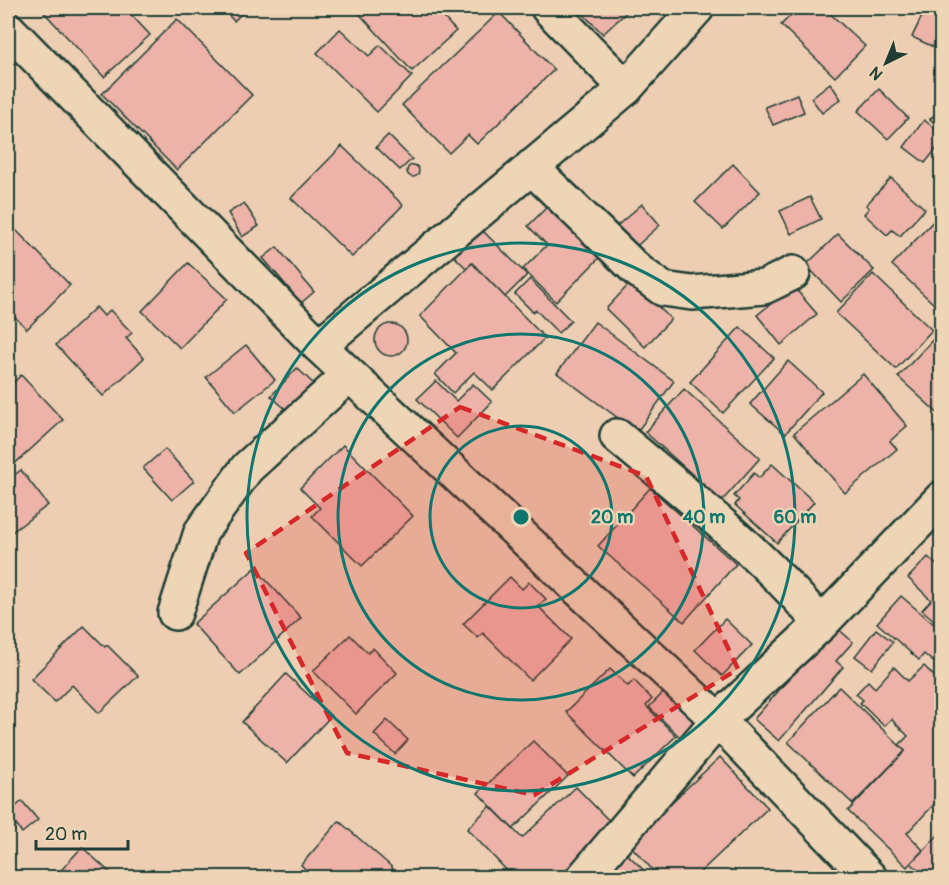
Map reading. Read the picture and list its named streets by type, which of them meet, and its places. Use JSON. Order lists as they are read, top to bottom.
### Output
{
  "scale_bar": "20 m",
  "north": "bottom left",
  "rings": ["20 m", "40 m", "60 m"]
}
